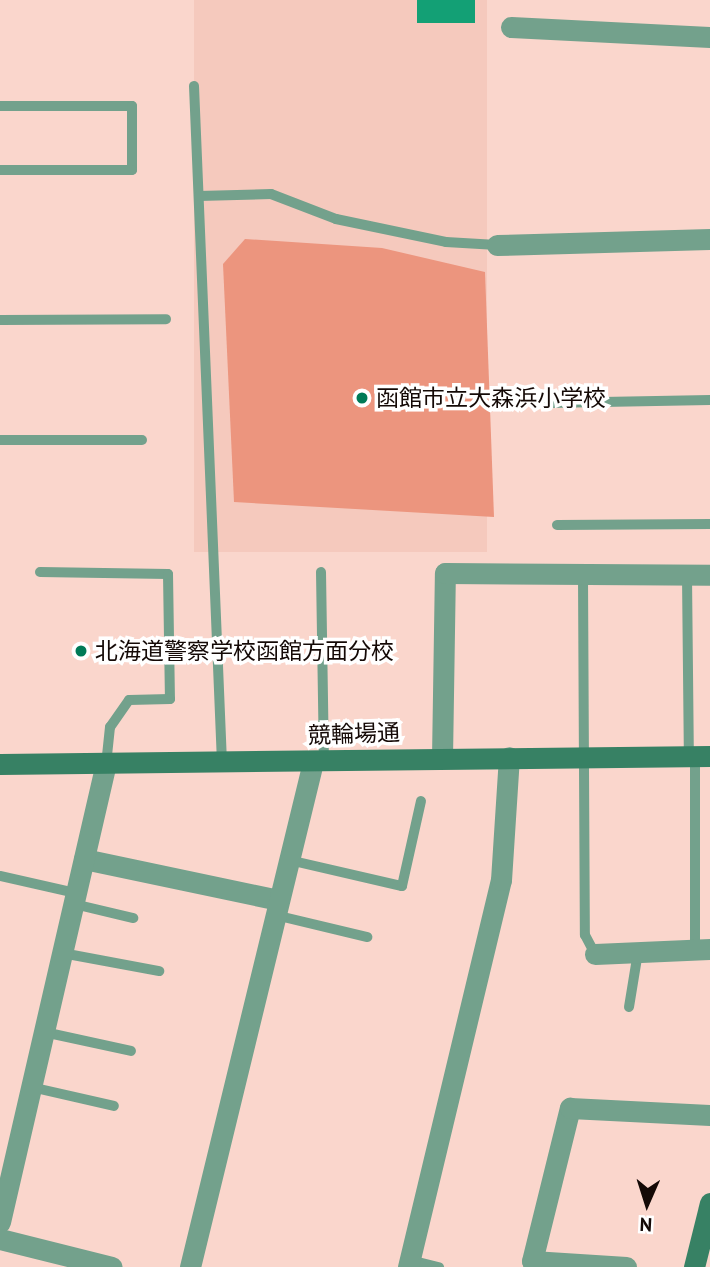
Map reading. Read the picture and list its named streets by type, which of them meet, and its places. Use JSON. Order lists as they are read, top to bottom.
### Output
{
  "streets": {
    "street": ["競輪場通"]
  },
  "places": ["函館市立大森浜小学校", "北海道警察学校函館方面分校"],
  "north": "bottom"
}
